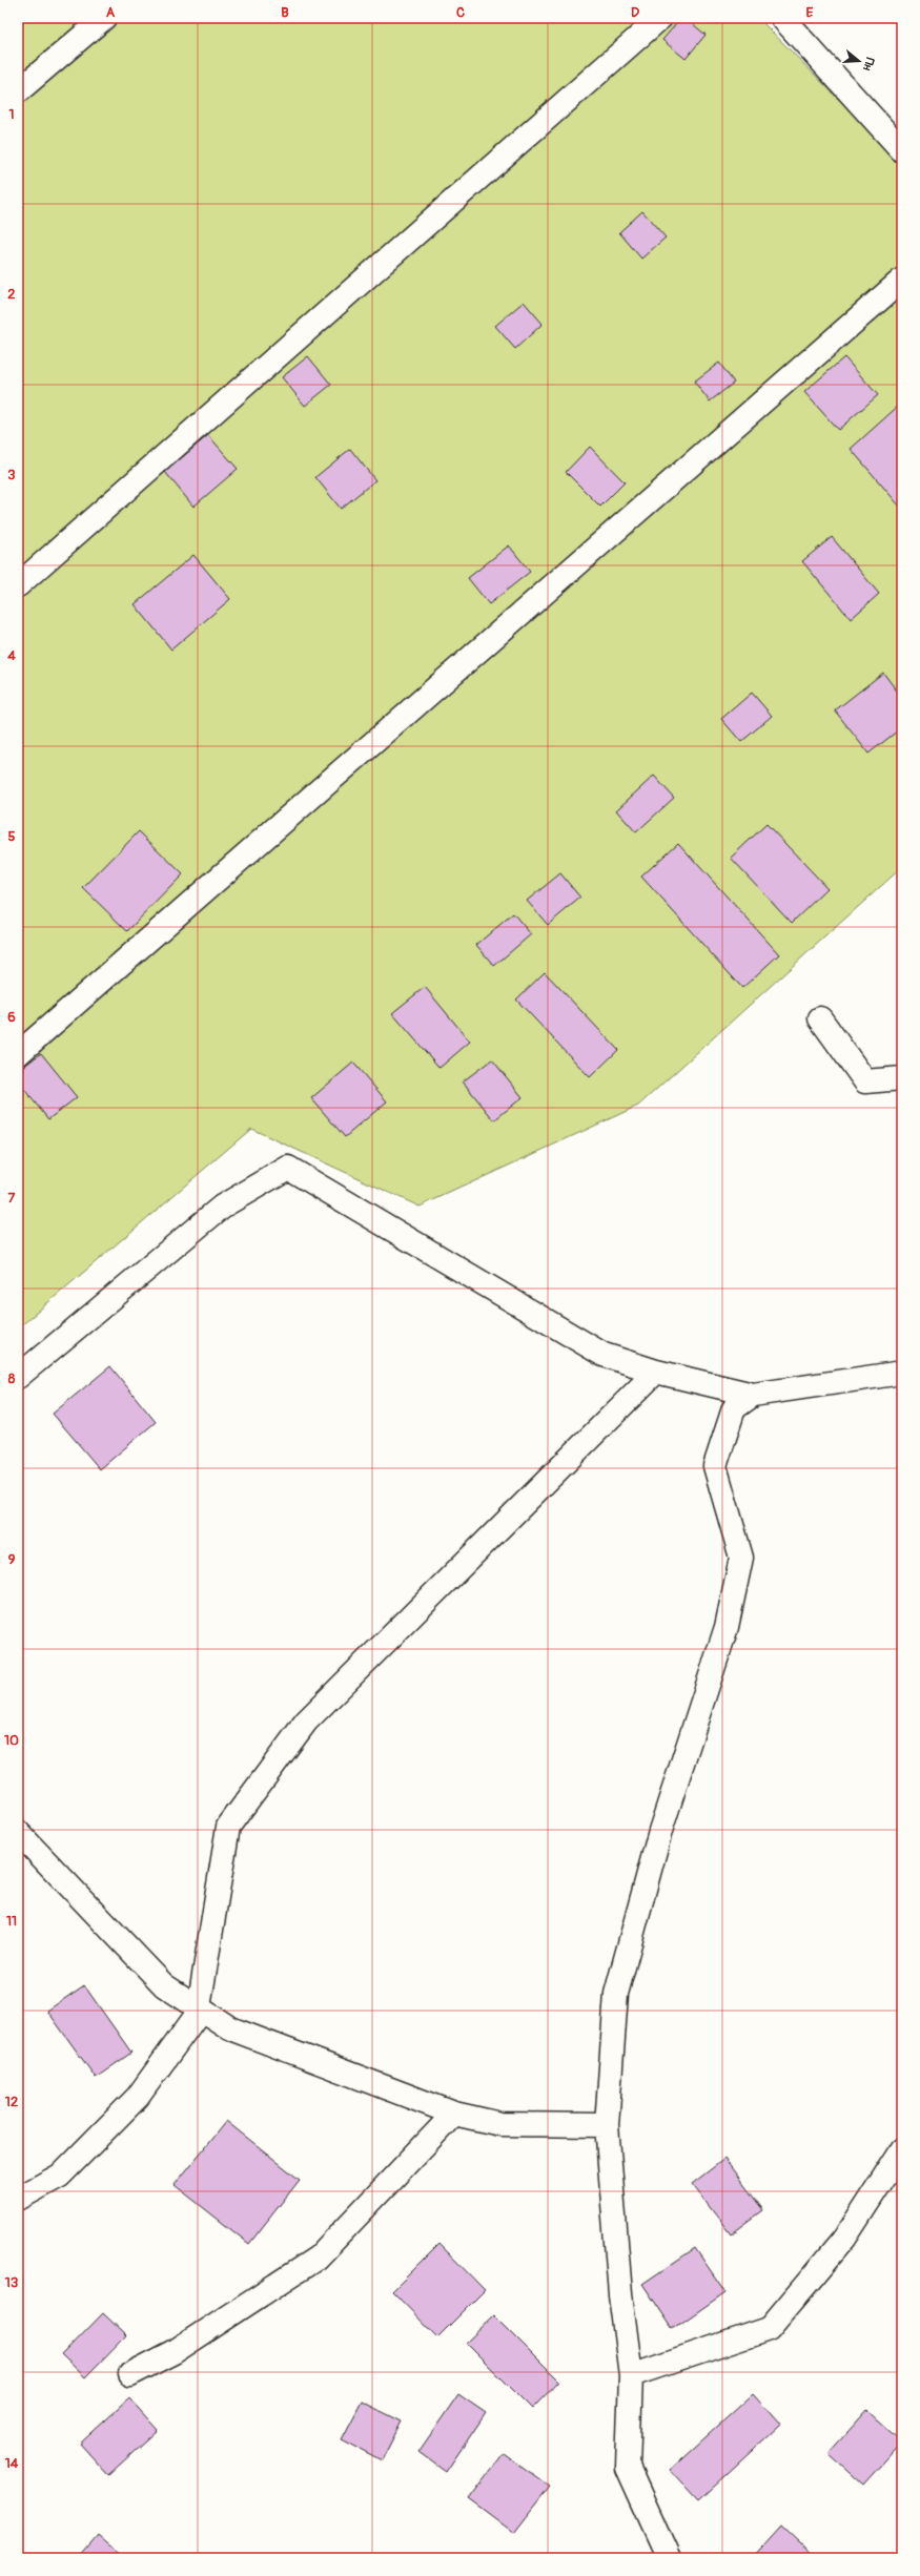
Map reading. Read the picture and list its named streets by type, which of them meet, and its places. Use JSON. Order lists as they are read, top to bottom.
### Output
{
  "north": "right",
  "grid": {
    "columns": [
      "A",
      "B",
      "C",
      "D",
      "E"
    ],
    "rows": [
      "1",
      "2",
      "3",
      "4",
      "5",
      "6",
      "7",
      "8",
      "9",
      "10",
      "11",
      "12",
      "13",
      "14"
    ]
  }
}
